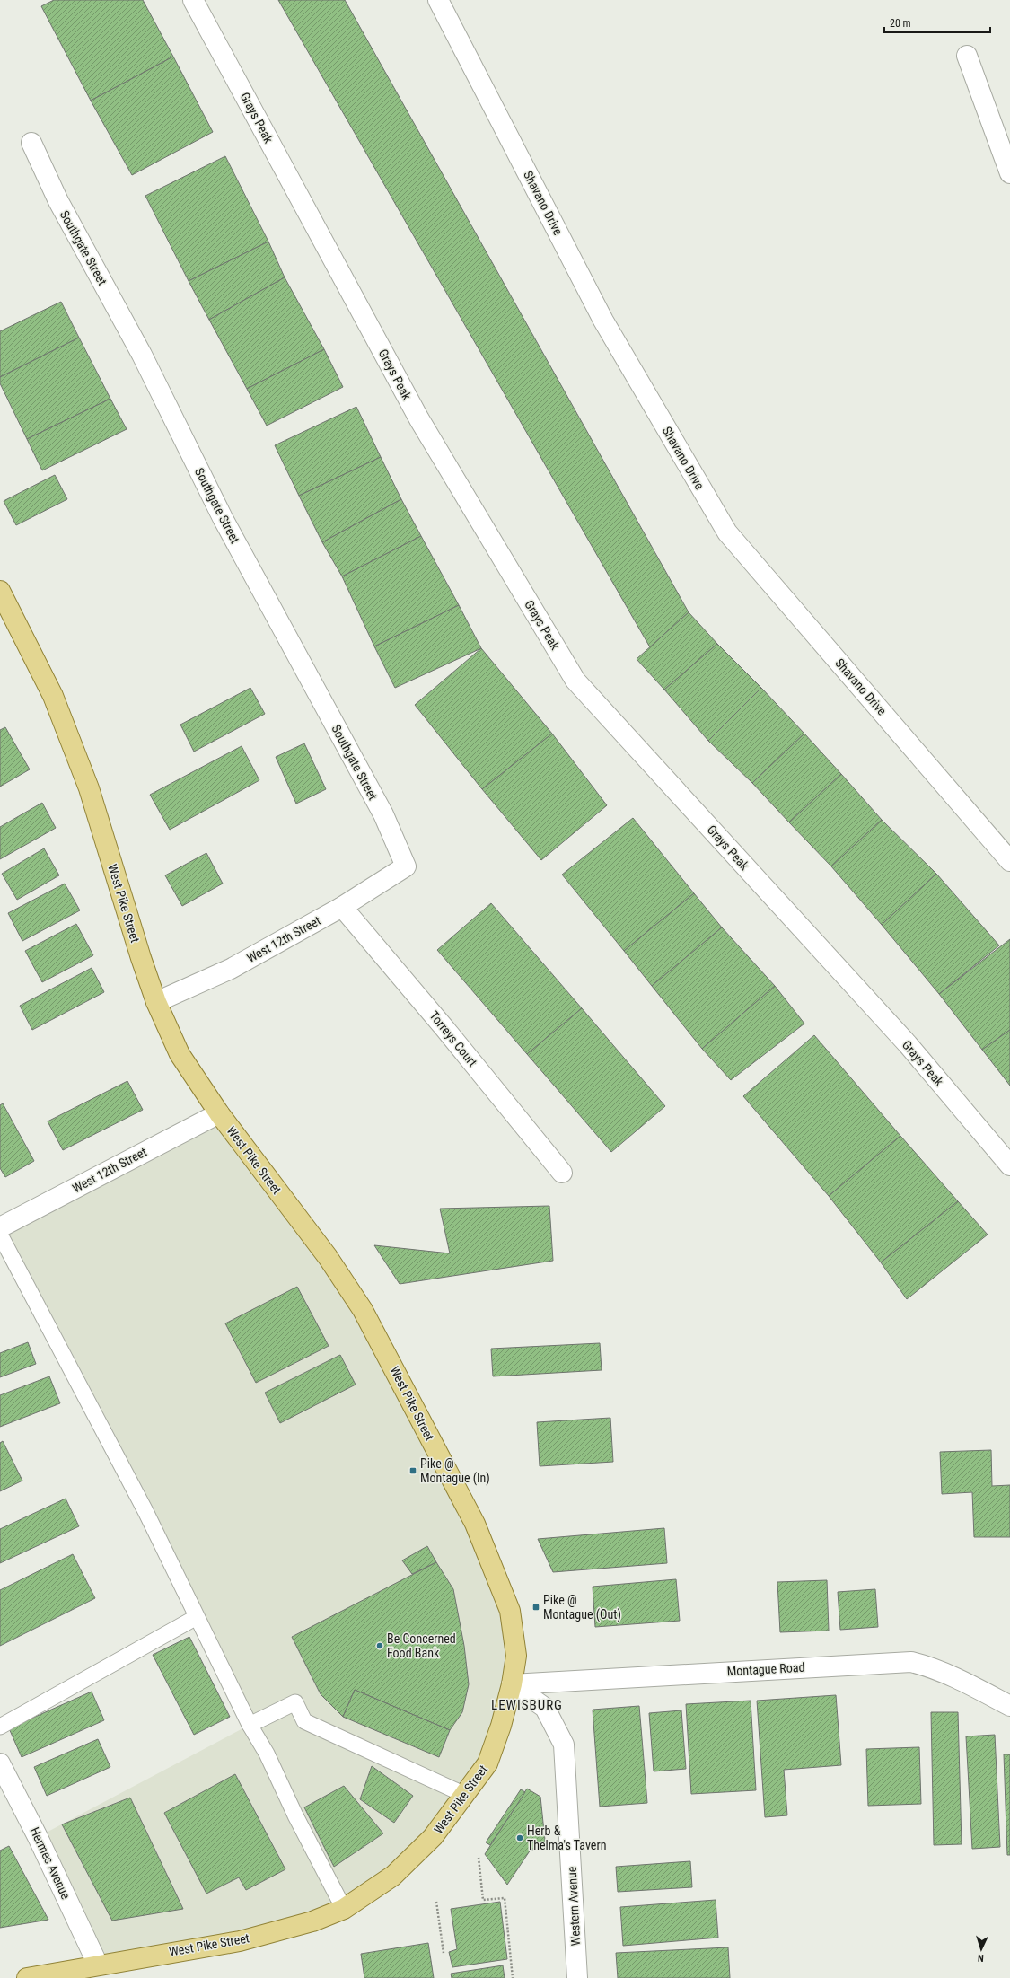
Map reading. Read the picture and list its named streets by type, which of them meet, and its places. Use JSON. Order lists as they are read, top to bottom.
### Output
{
  "streets": {
    "main road": ["West Pike Street"],
    "street": [
      "Grays Peak",
      "Shavano Drive",
      "Southgate Street",
      "West 12th Street",
      "Torreys Court",
      "Montague Road",
      "Hermes Avenue",
      "Western Avenue"
    ]
  },
  "crossings": [
    ["Southgate Street", "West 12th Street"],
    ["West Pike Street", "West 12th Street"],
    ["West Pike Street", "Montague Road"],
    ["West Pike Street", "Hermes Avenue"],
    ["West Pike Street", "Western Avenue"],
    ["West 12th Street", "Torreys Court"],
    ["Montague Road", "Western Avenue"]
  ],
  "districts": ["LEWISBURG"],
  "places": {
    "transit": ["Pike @ Montague (In)", "Pike @ Montague (Out)"],
    "other": ["Be Concerned Food Bank", "Herb & Thelma's Tavern"]
  },
  "scale_bar": "20 m",
  "north": "bottom"
}
